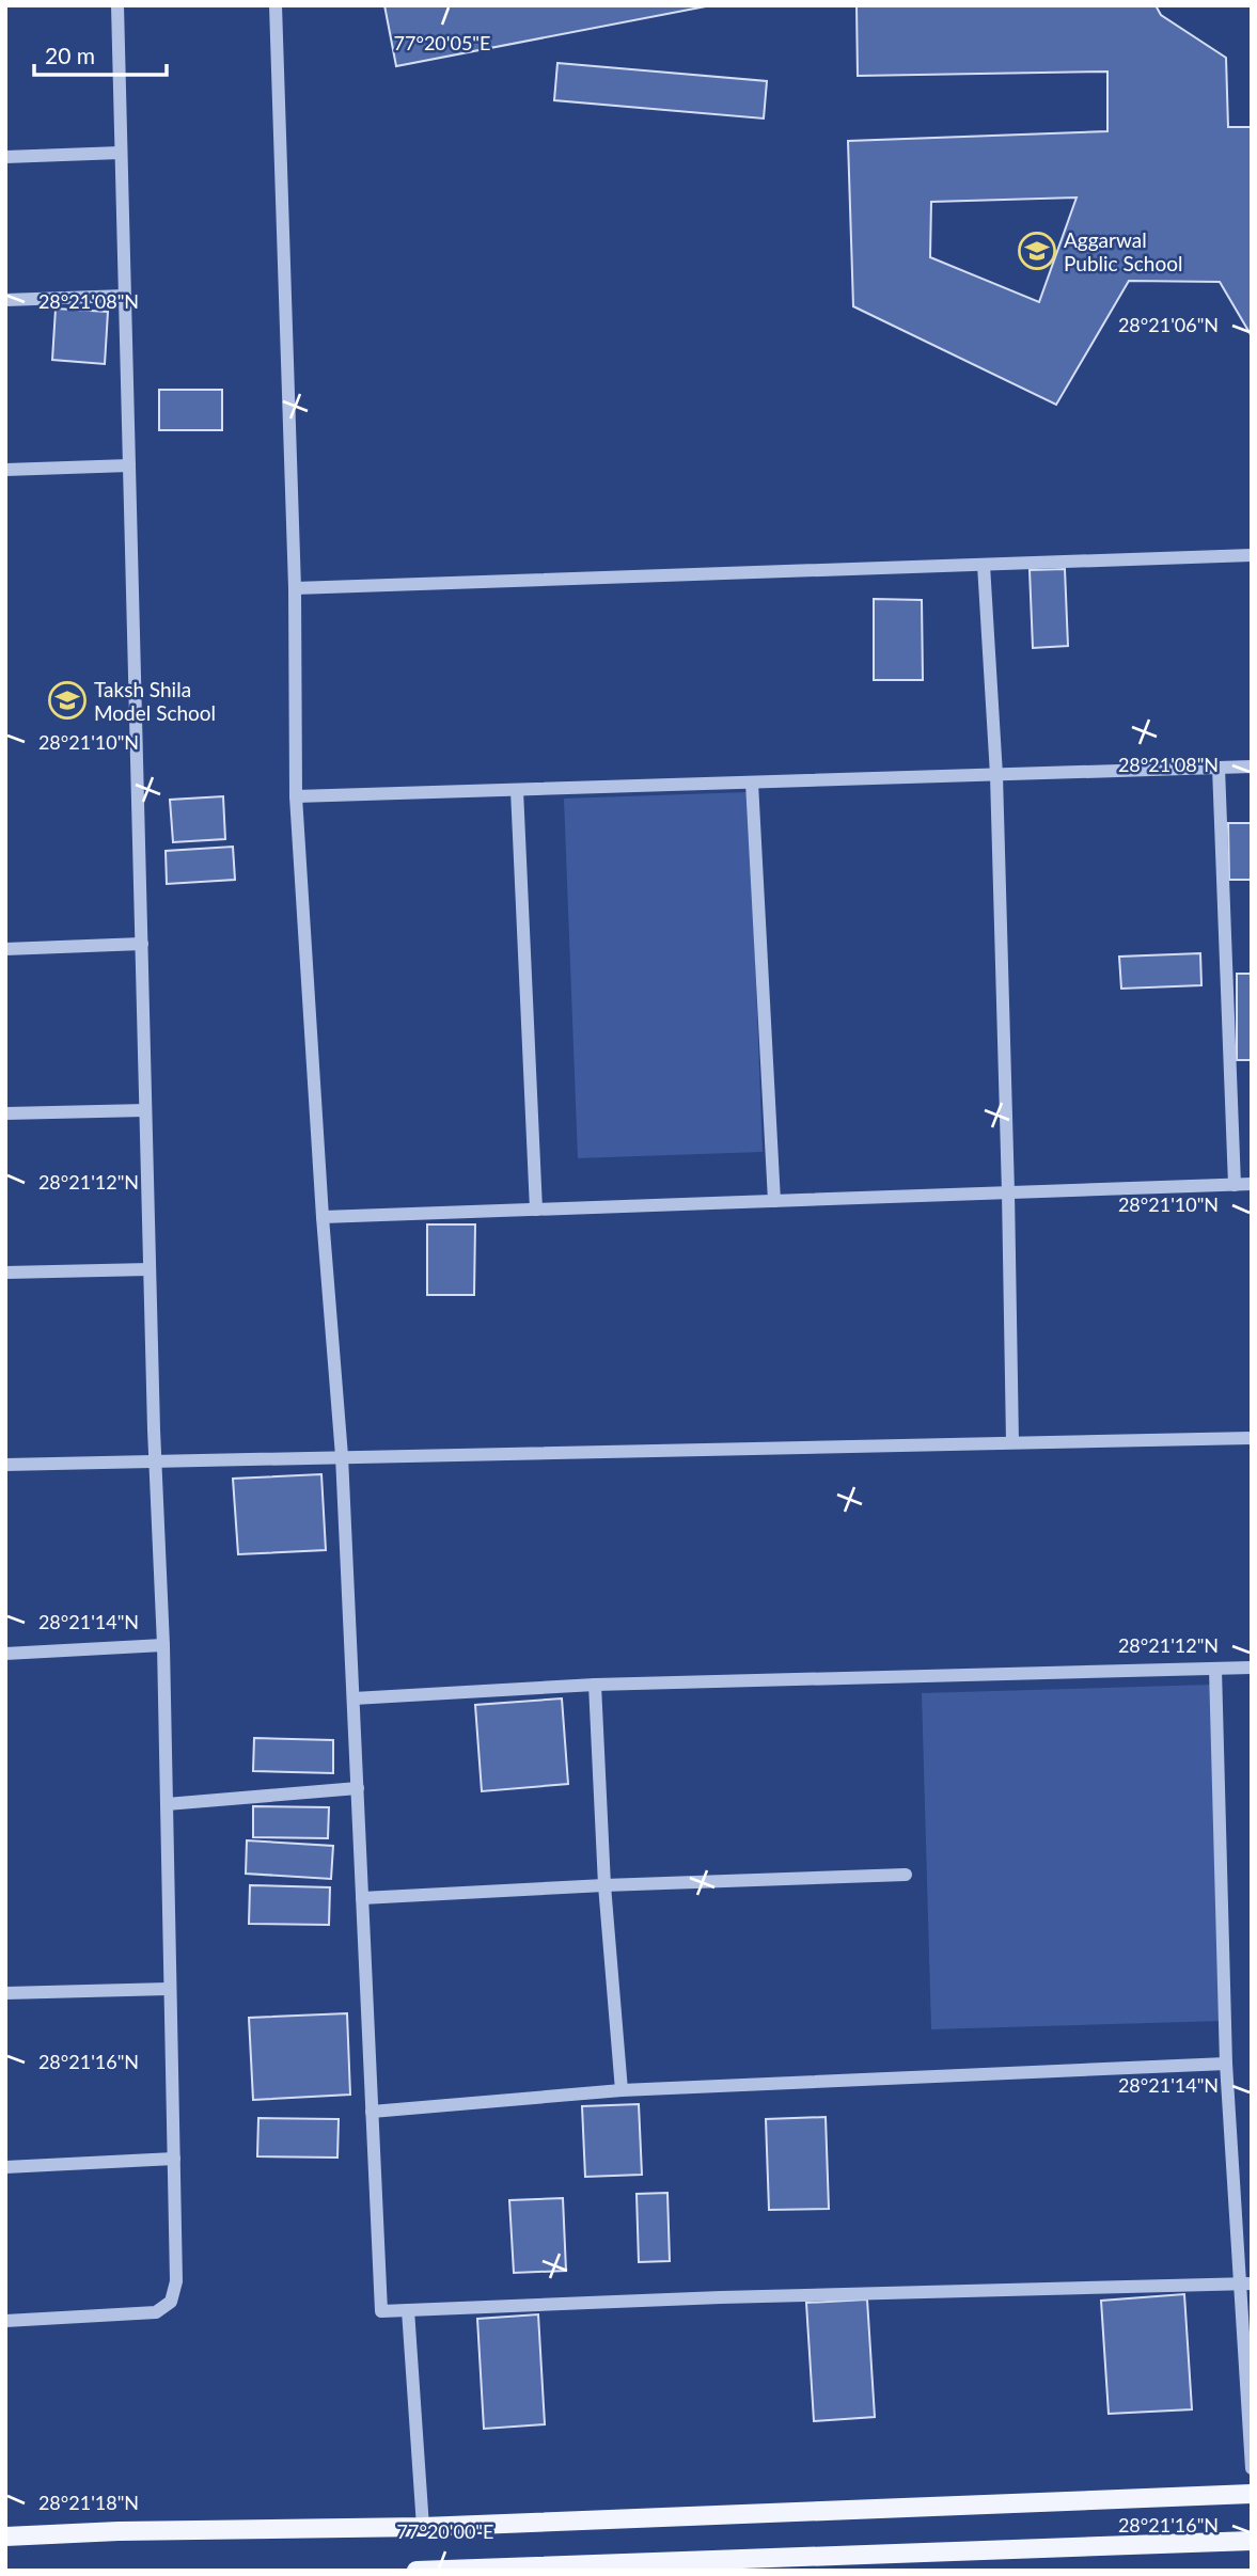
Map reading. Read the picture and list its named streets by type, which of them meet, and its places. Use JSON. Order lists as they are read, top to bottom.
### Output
{
  "places": {
    "school or university": ["Aggarwal Public School", "Taksh Shila Model School"]
  },
  "scale_bar": "20 m",
  "coordinates": [
    "77°20'05\"E",
    "28°21'08\"N",
    "28°21'06\"N",
    "28°21'10\"N",
    "28°21'12\"N",
    "28°21'14\"N",
    "28°21'16\"N",
    "28°21'18\"N",
    "77°20'00\"E"
  ]
}
